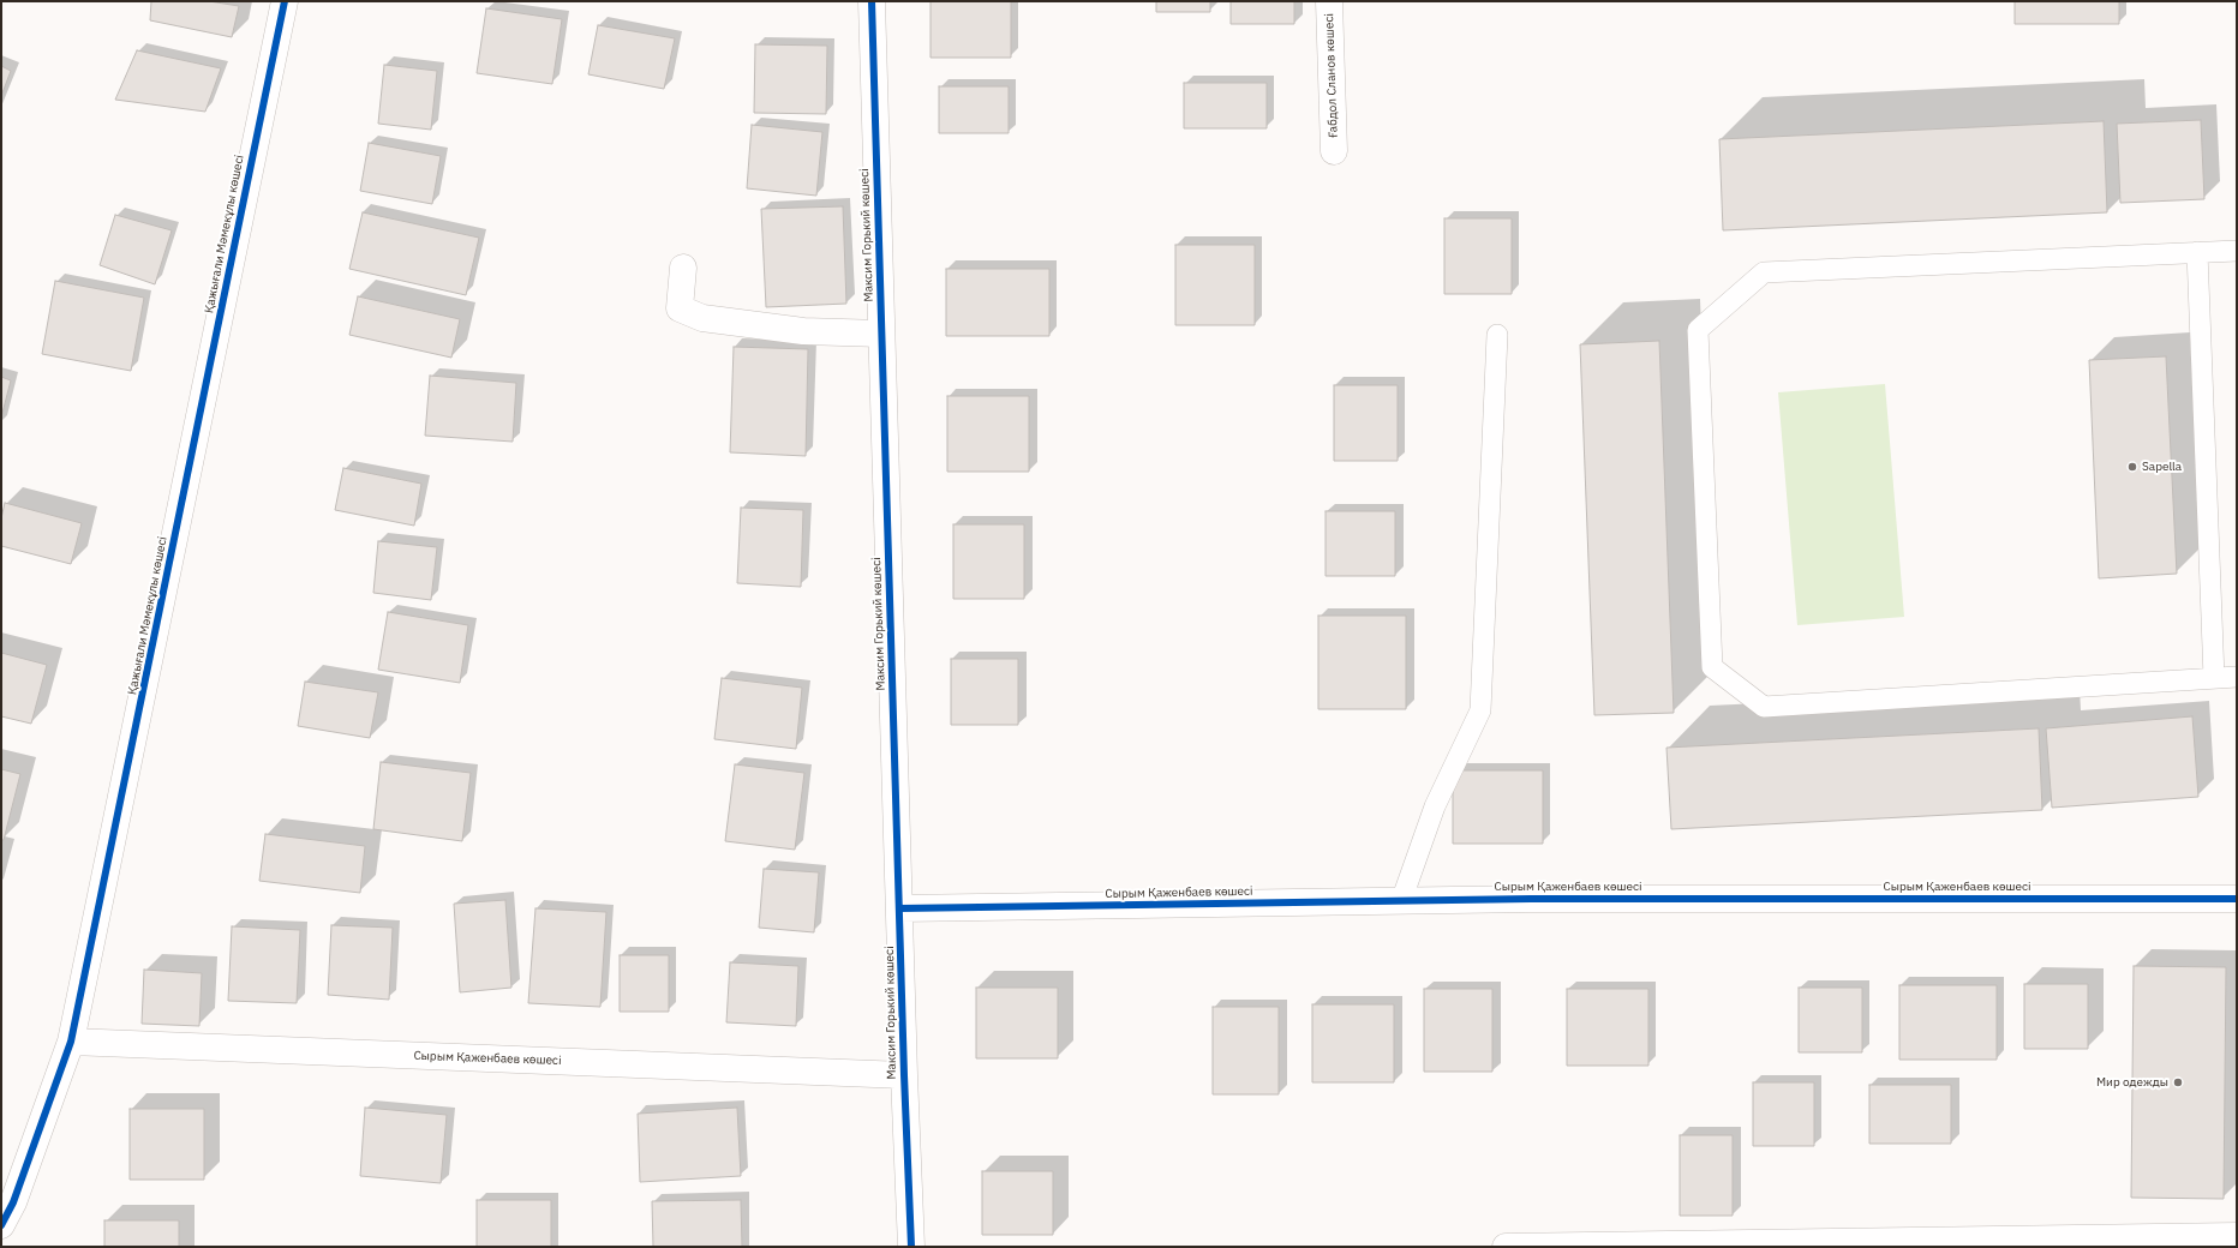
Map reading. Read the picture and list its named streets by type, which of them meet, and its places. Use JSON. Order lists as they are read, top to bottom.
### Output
{
  "streets": {
    "street": [
      "Ғабдол Сланов көшесі",
      "Қажығали Мәмекұлы көшесі",
      "Максим Горький көшесі",
      "Сырым Қаженбаев көшесі"
    ]
  },
  "crossings": [
    ["Қажығали Мәмекұлы көшесі", "Сырым Қаженбаев көшесі"],
    ["Максим Горький көшесі", "Сырым Қаженбаев көшесі"]
  ],
  "places": ["Sapella", "Мир одежды"]
}
